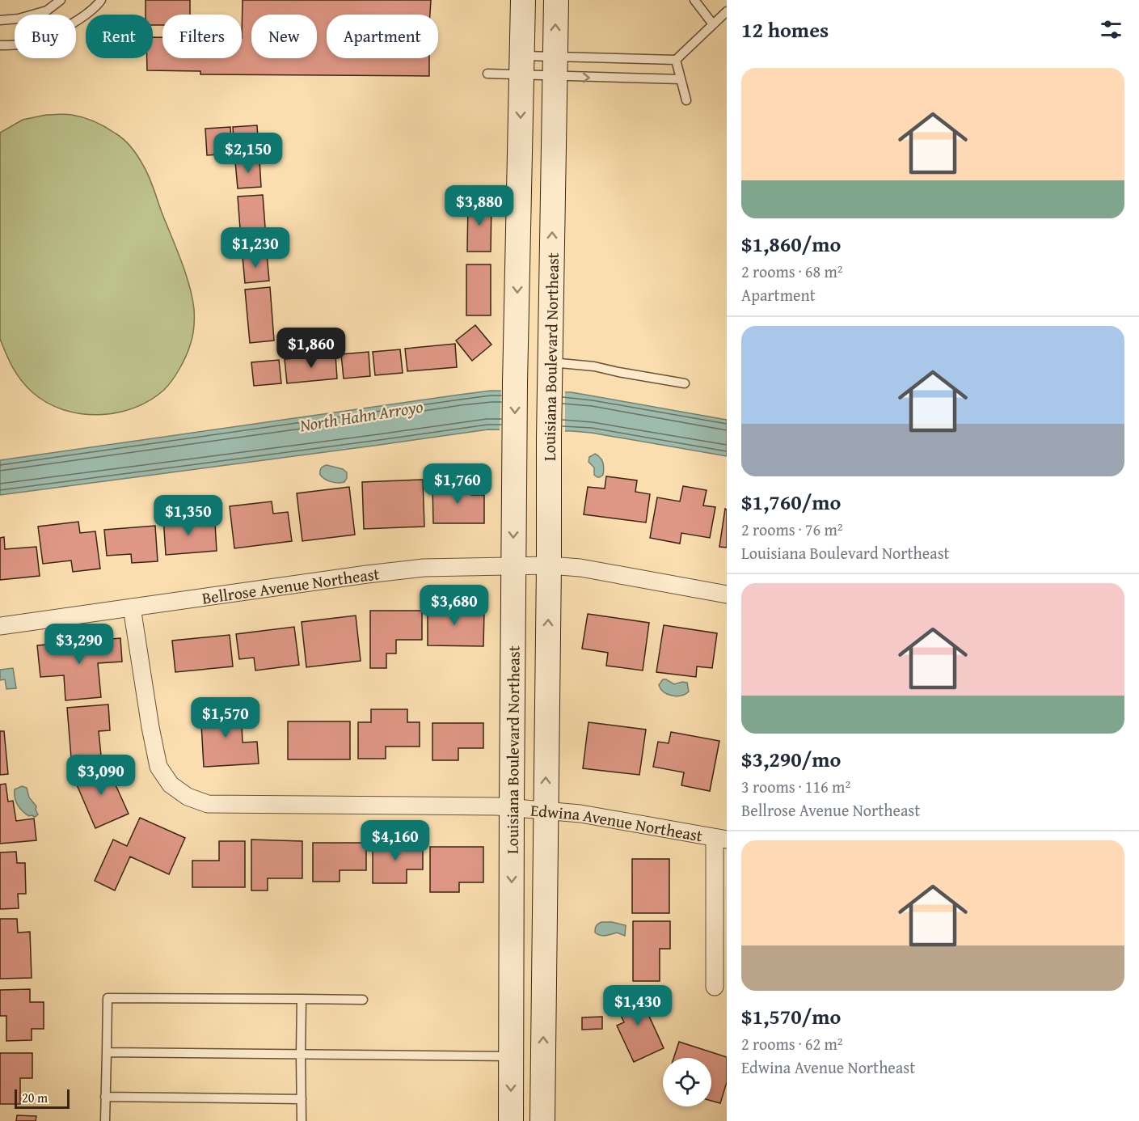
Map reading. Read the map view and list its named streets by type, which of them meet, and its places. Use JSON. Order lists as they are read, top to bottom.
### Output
{
  "streets": {
    "main road": ["Louisiana Boulevard Northeast"],
    "street": ["Bellrose Avenue Northeast", "Edwina Avenue Northeast"]
  },
  "crossings": [
    ["Louisiana Boulevard Northeast", "Bellrose Avenue Northeast"],
    ["Louisiana Boulevard Northeast", "Edwina Avenue Northeast"],
    ["Bellrose Avenue Northeast", "Edwina Avenue Northeast"]
  ],
  "water": ["North Hahn Arroyo"],
  "scale_bar": "20 m",
  "page": {
    "heading": "12 homes",
    "chip": [
      "Buy",
      "Rent",
      "Filters",
      "New",
      "Apartment"
    ],
    "list": [
      {
        "name": "$1,860/mo",
        "note": "2 rooms · 68 m² · Apartment"
      },
      {
        "name": "$1,760/mo",
        "note": "2 rooms · 76 m² · Louisiana Boulevard Northeast"
      },
      {
        "name": "$3,290/mo",
        "note": "3 rooms · 116 m² · Bellrose Avenue Northeast"
      },
      {
        "name": "$1,570/mo",
        "note": "2 rooms · 62 m² · Edwina Avenue Northeast"
      }
    ],
    "price": [
      "$2,150",
      "$3,880",
      "$1,230",
      "$1,860",
      "$1,760",
      "$1,350",
      "$3,680",
      "$3,290",
      "$1,570",
      "$3,090",
      "$4,160",
      "$1,430"
    ],
    "scale": "20 m"
  }
}
